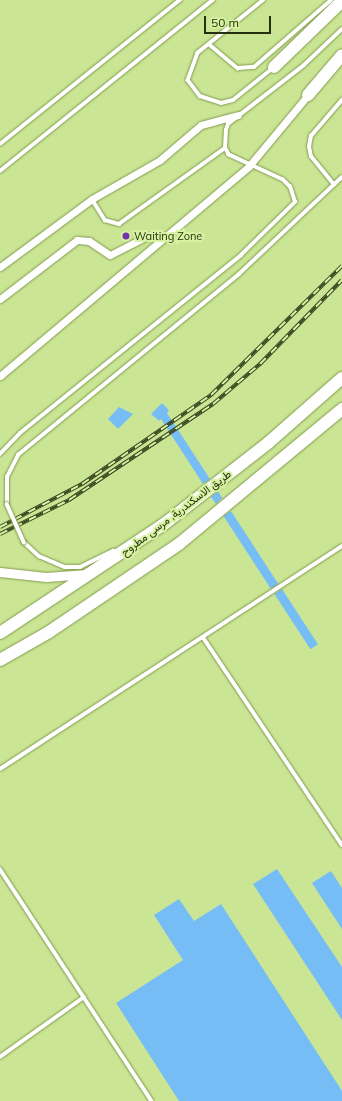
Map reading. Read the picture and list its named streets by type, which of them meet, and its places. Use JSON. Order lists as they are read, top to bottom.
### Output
{
  "streets": {
    "main road": ["طريق الاسكندرية, مرسى مطروح"]
  },
  "places": ["Waiting Zone"],
  "scale_bar": "50 m"
}
